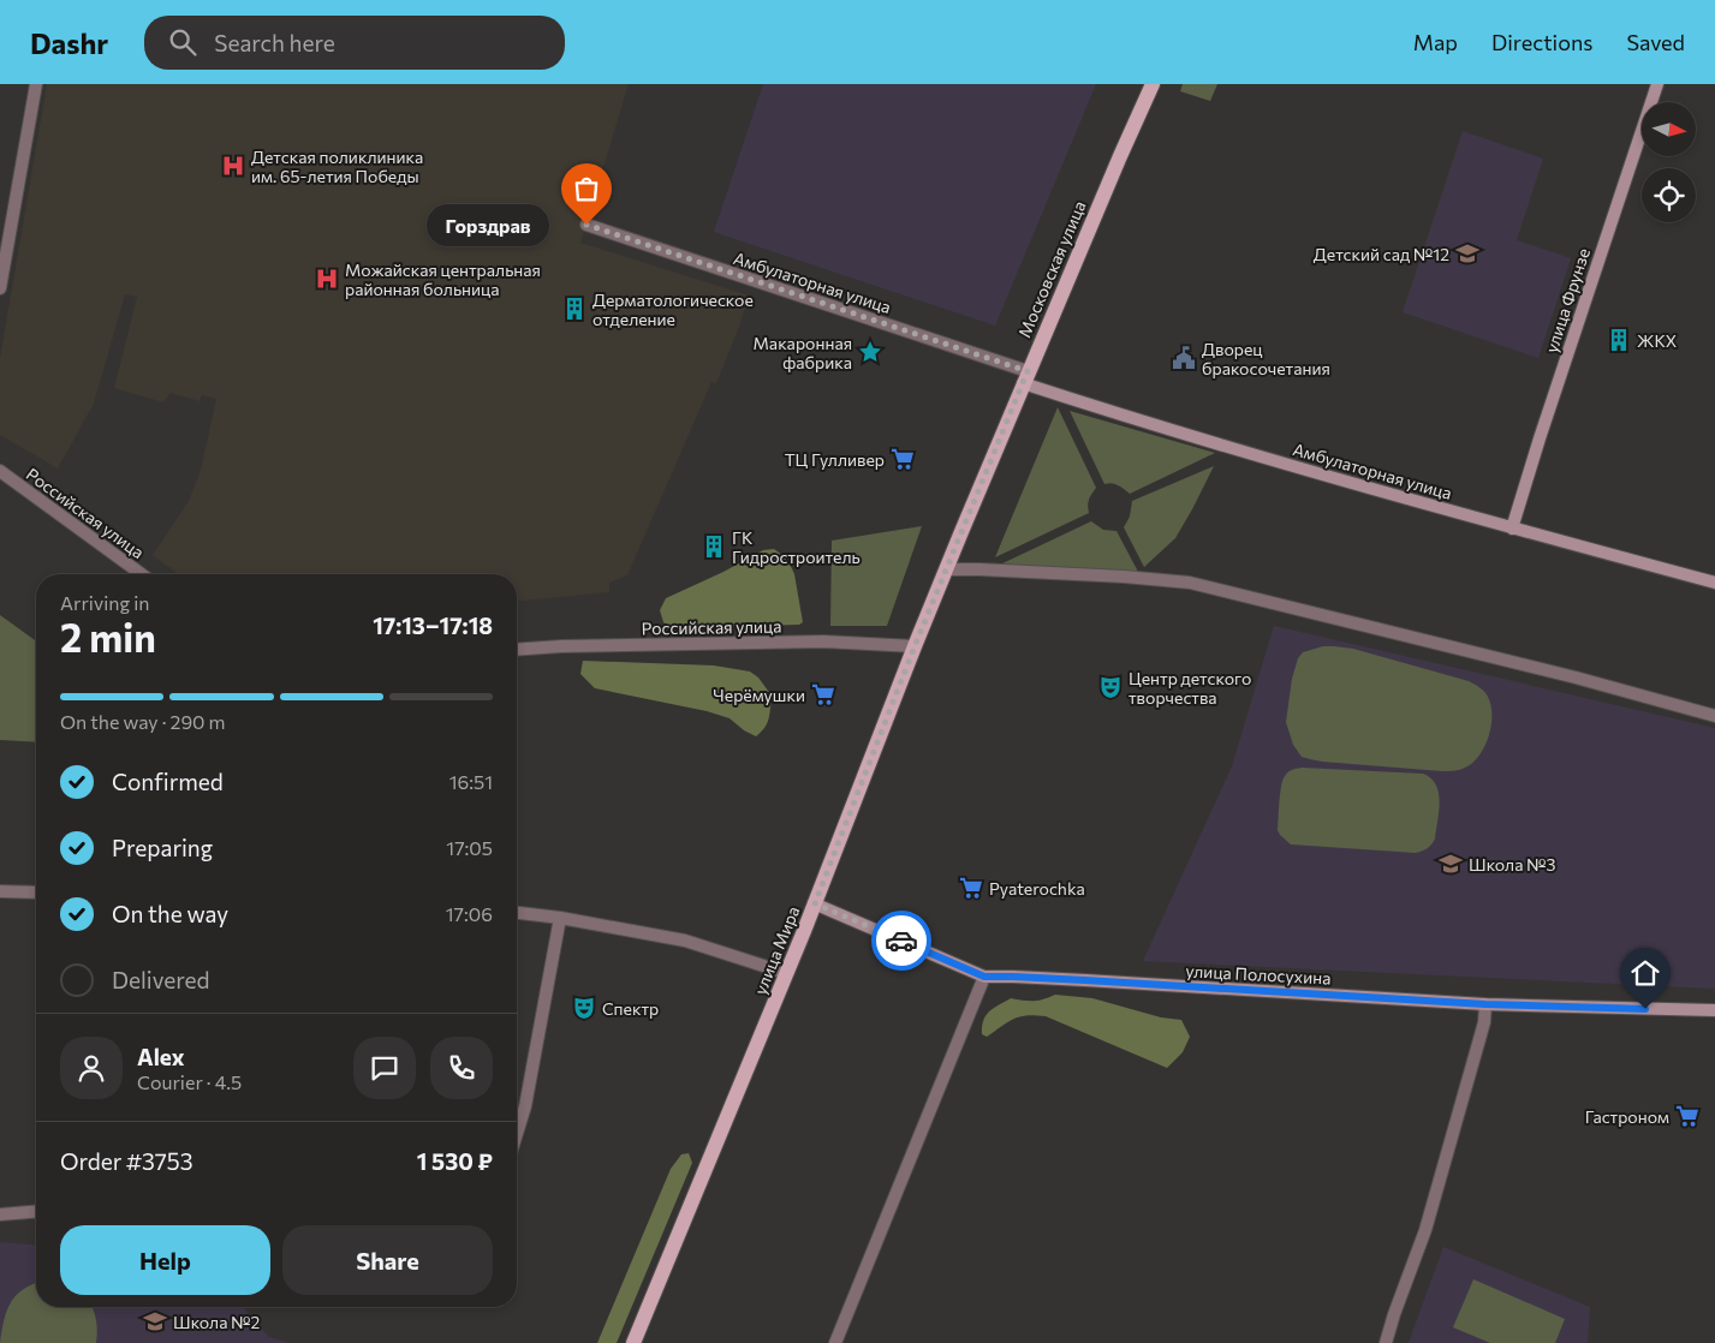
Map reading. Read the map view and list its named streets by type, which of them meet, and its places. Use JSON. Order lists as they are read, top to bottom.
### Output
{
  "streets": {
    "main road": ["Московская улица", "улица Мира"],
    "street": [
      "Амбулаторная улица",
      "улица Фрунзе",
      "Российская улица",
      "улица Полосухина"
    ]
  },
  "crossings": [
    ["Московская улица", "Амбулаторная улица"],
    ["Московская улица", "улица Мира"],
    ["Амбулаторная улица", "улица Фрунзе"],
    ["Российская улица", "улица Мира"],
    ["улица Мира", "улица Полосухина"]
  ],
  "places": {
    "hospital": ["Детская поликлиника им. 65-летия Победы", "Можайская центральная районная больница"],
    "other": ["Горздрав"],
    "school or university": ["Детский сад №12", "Школа №3", "Школа №2"],
    "building": ["Дерматологическое отделение", "ЖКХ", "ГК Гидростроитель"],
    "place": ["Макаронная фабрика"],
    "public building": ["Дворец бракосочетания"],
    "supermarket": [
      "ТЦ Гулливер",
      "Черёмушки",
      "Pyaterochka",
      "Гастроном"
    ],
    "theatre": ["Центр детского творчества", "Спектр"]
  },
  "north": "right",
  "page": {
    "header": "Dashr",
    "search": "Search here",
    "nav": ["Map", "Directions", "Saved"],
    "bubble": "Горздрав",
    "heading": ["2 min", "Arriving in", "17:13–17:18"],
    "panel": [
      "Alex",
      "Courier · 4.5",
      "Order #3753",
      "1 530 ₽"
    ],
    "bar": "On the way · 290 m",
    "list": [
      ["Confirmed", "16:51"],
      ["Preparing", "17:05"],
      ["On the way", "17:06"],
      "Delivered"
    ],
    "buttons": ["Help", "Share"]
  }
}
